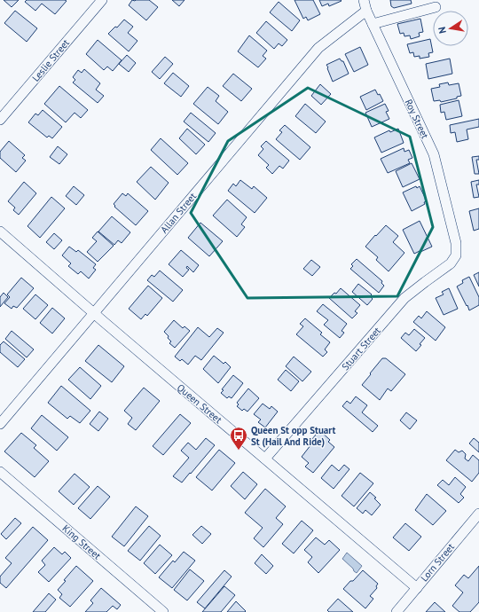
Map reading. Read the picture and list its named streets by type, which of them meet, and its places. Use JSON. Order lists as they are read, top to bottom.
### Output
{
  "streets": {
    "street": [
      "Leslie Street",
      "Roy Street",
      "Allan Street",
      "Stuart Street",
      "Queen Street",
      "King Street",
      "Lorn Street"
    ]
  },
  "crossings": [
    ["Roy Street", "Allan Street"],
    ["Roy Street", "Stuart Street"],
    ["Allan Street", "Queen Street"],
    ["Stuart Street", "Queen Street"],
    ["Queen Street", "Lorn Street"]
  ],
  "places": {
    "bus stop": ["Queen St opp Stuart St (Hail And Ride)"]
  },
  "north": "left"
}
